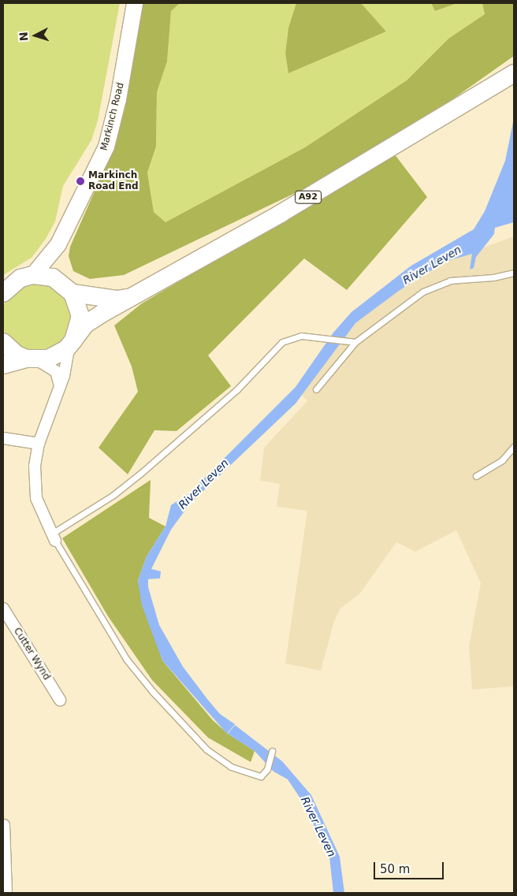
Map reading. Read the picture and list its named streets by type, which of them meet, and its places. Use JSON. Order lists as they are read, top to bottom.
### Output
{
  "streets": {
    "highway": ["A92"],
    "main road": ["Markinch Road"],
    "street": ["Cutter Wynd"]
  },
  "crossings": [
    ["Markinch Road", "A92"]
  ],
  "water": ["River Leven"],
  "places": ["Markinch Road End"],
  "scale_bar": "50 m",
  "north": "left"
}
